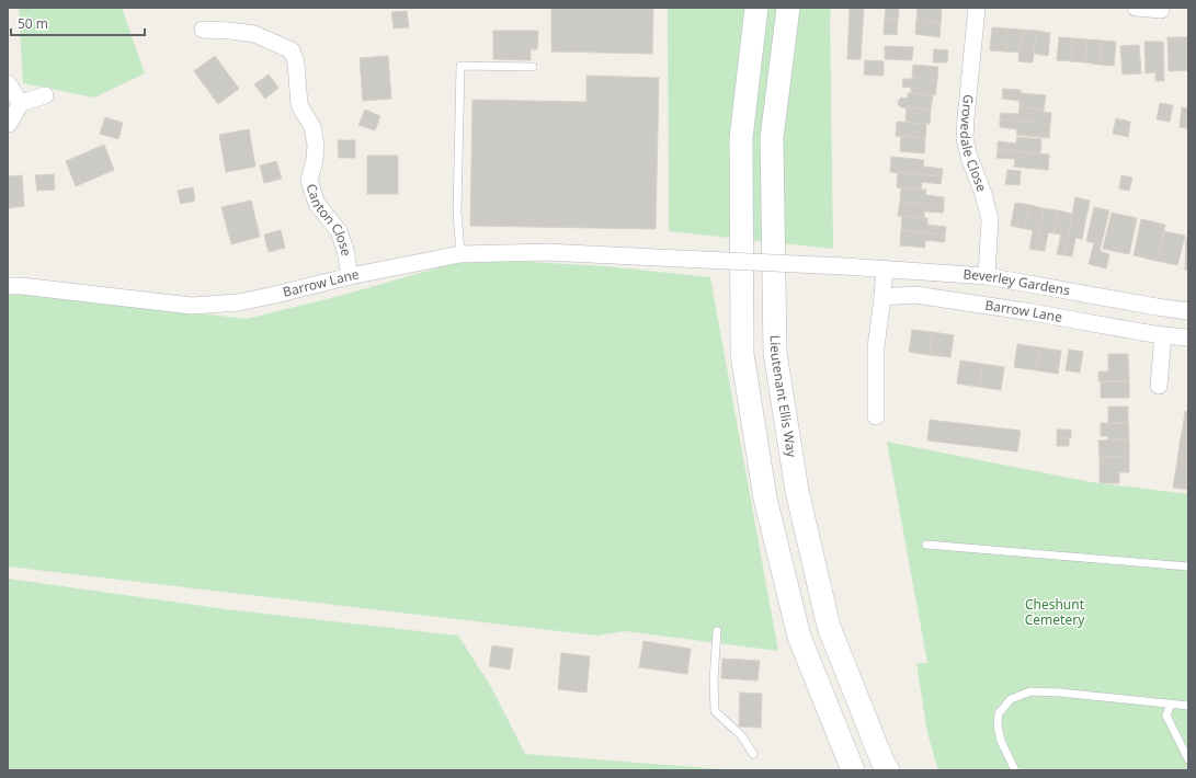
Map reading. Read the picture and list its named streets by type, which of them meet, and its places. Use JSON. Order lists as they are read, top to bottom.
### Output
{
  "streets": {
    "main road": ["Lieutenant Ellis Way"],
    "street": [
      "Grovedale Close",
      "Canton Close",
      "Beverley Gardens",
      "Barrow Lane"
    ]
  },
  "crossings": [
    ["Grovedale Close", "Beverley Gardens"],
    ["Canton Close", "Barrow Lane"],
    ["Beverley Gardens", "Barrow Lane"]
  ],
  "parks": ["Cheshunt Cemetery"],
  "scale_bar": "50 m"
}
